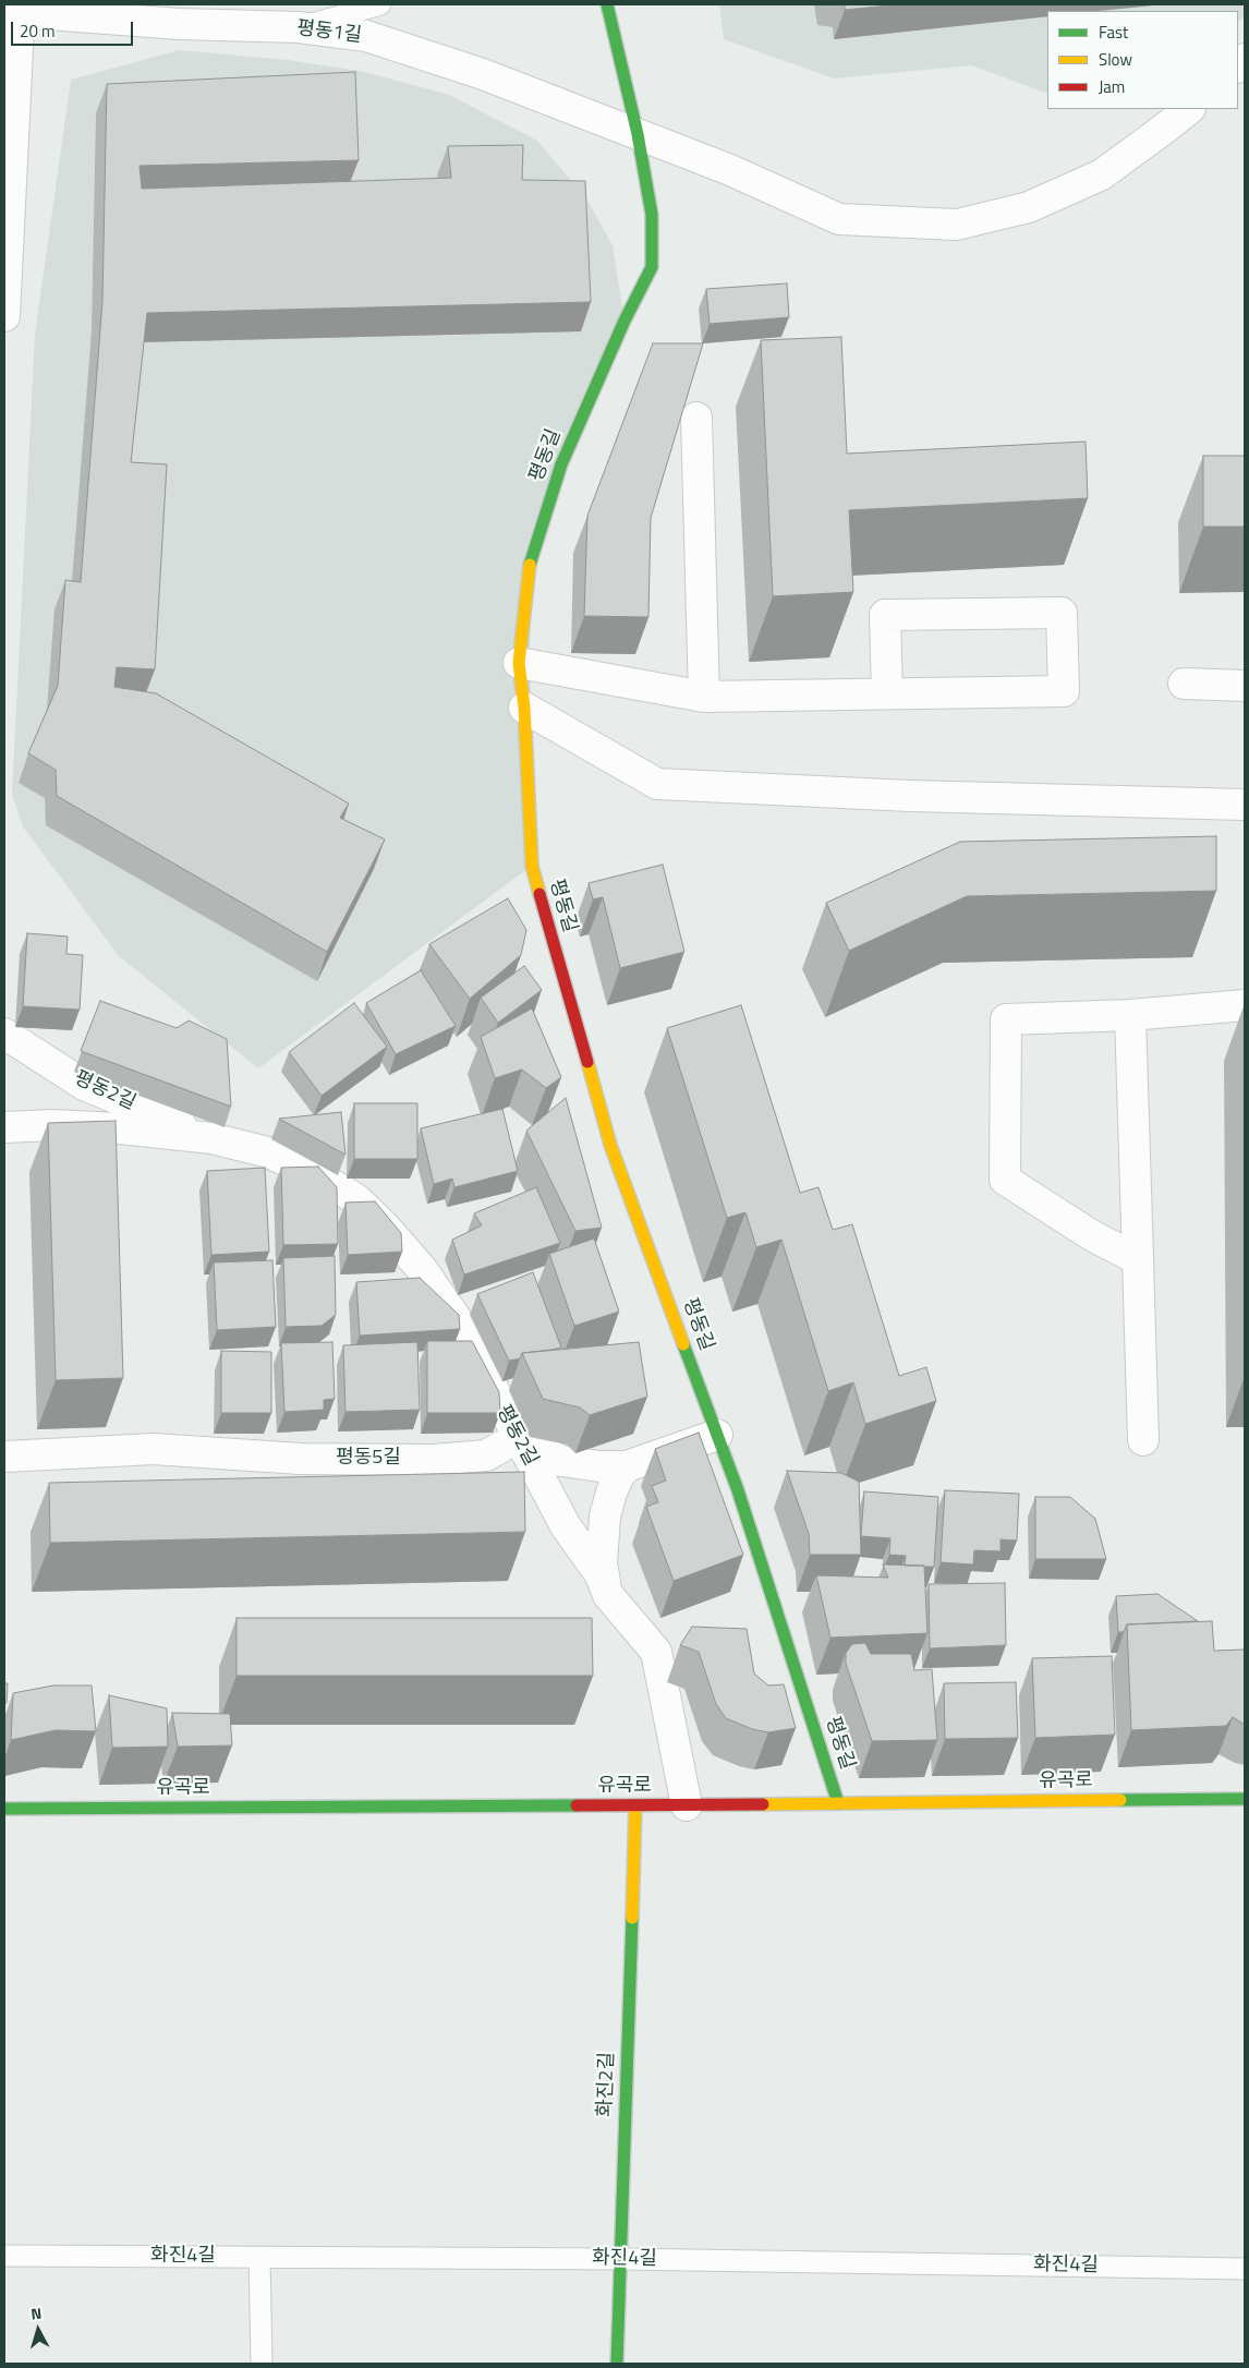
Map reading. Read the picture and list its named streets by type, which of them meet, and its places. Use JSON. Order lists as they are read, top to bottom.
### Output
{
  "streets": {
    "street": [
      "평동1길",
      "평동길",
      "평동2길",
      "평동5길",
      "유곡로",
      "화진2길"
    ],
    "lane": ["화진4길"]
  },
  "crossings": [
    ["평동1길", "평동길"],
    ["평동길", "유곡로"],
    ["평동2길", "평동5길"],
    ["평동2길", "유곡로"],
    ["유곡로", "화진2길"],
    ["화진2길", "화진4길"]
  ],
  "legend": ["Fast", "Slow", "Jam"],
  "scale_bar": "20 m",
  "north": "top"
}
